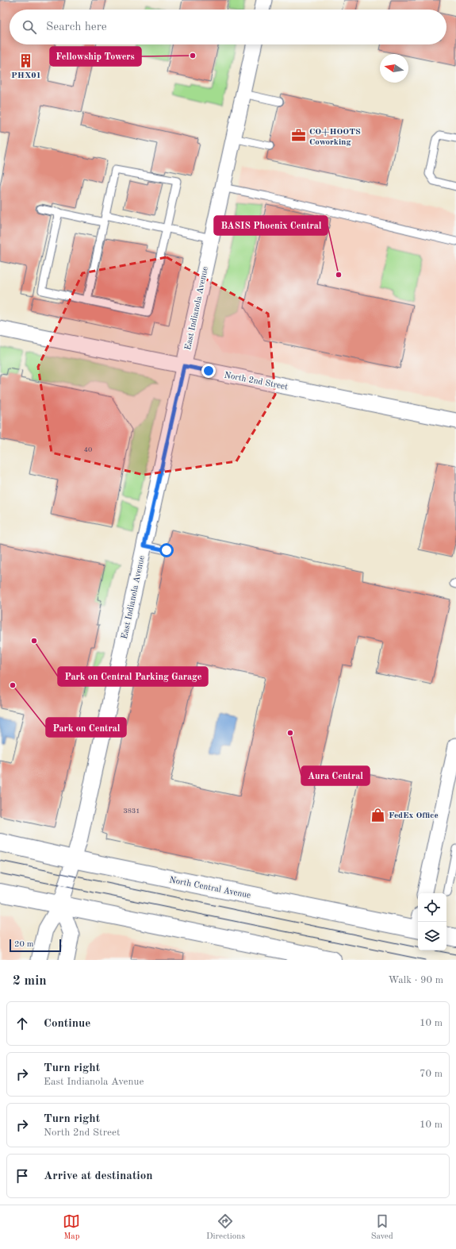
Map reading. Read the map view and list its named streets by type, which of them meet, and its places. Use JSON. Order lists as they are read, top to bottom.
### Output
{
  "streets": {
    "main road": ["North Central Avenue"],
    "street": ["East Indianola Avenue", "North 2nd Street"]
  },
  "crossings": [
    ["East Indianola Avenue", "North 2nd Street"],
    ["East Indianola Avenue", "North Central Avenue"]
  ],
  "places": {
    "other": [
      "Fellowship Towers",
      "BASIS Phoenix Central",
      "Park on Central Parking Garage",
      "Park on Central",
      "Aura Central"
    ],
    "building": ["PHX01"],
    "office": ["CO+HOOTS Coworking"],
    "shop": ["FedEx Office"]
  },
  "house_numbers": ["40", "3831"],
  "scale_bar": "20 m",
  "north": "left",
  "page": {
    "search": "Search here",
    "scale": "20 m",
    "heading": ["2 min", "Walk · 90 m"],
    "list": [
      ["Continue", "10 m"],
      ["Turn right", "East Indianola Avenue", "70 m"],
      ["Turn right", "North 2nd Street", "10 m"],
      "Arrive at destination"
    ],
    "nav": ["Map", "Directions", "Saved"]
  }
}
